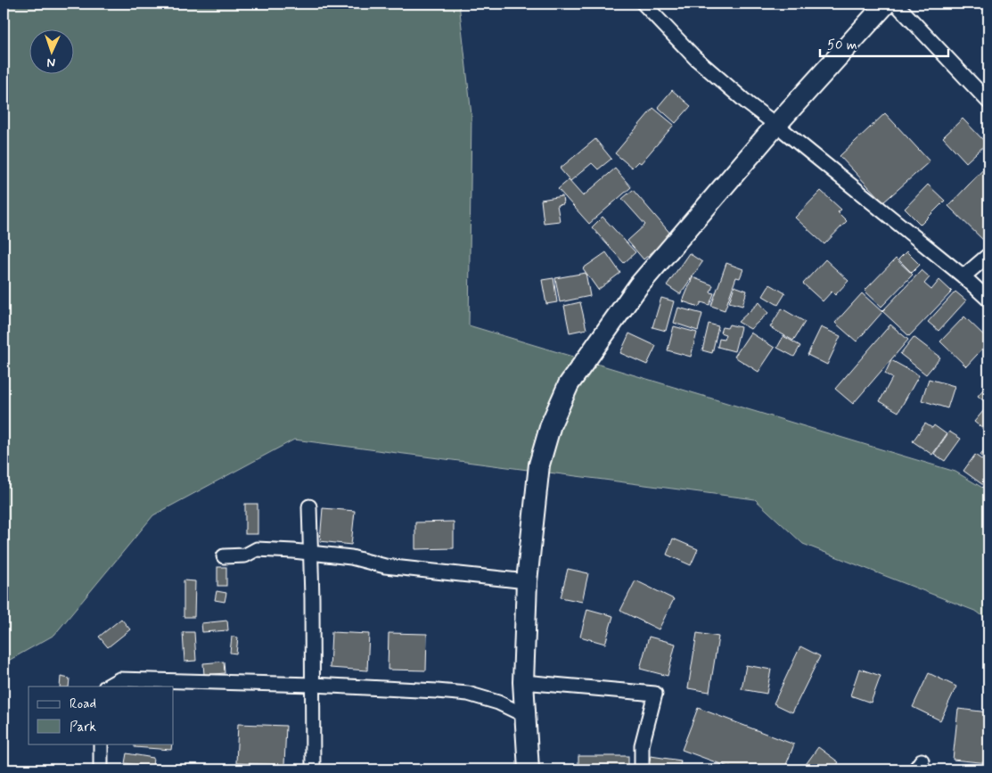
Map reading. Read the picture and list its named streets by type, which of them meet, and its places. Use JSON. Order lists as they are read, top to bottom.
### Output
{
  "legend": ["Road", "Park"],
  "scale_bar": "50 m",
  "north": "bottom"
}
